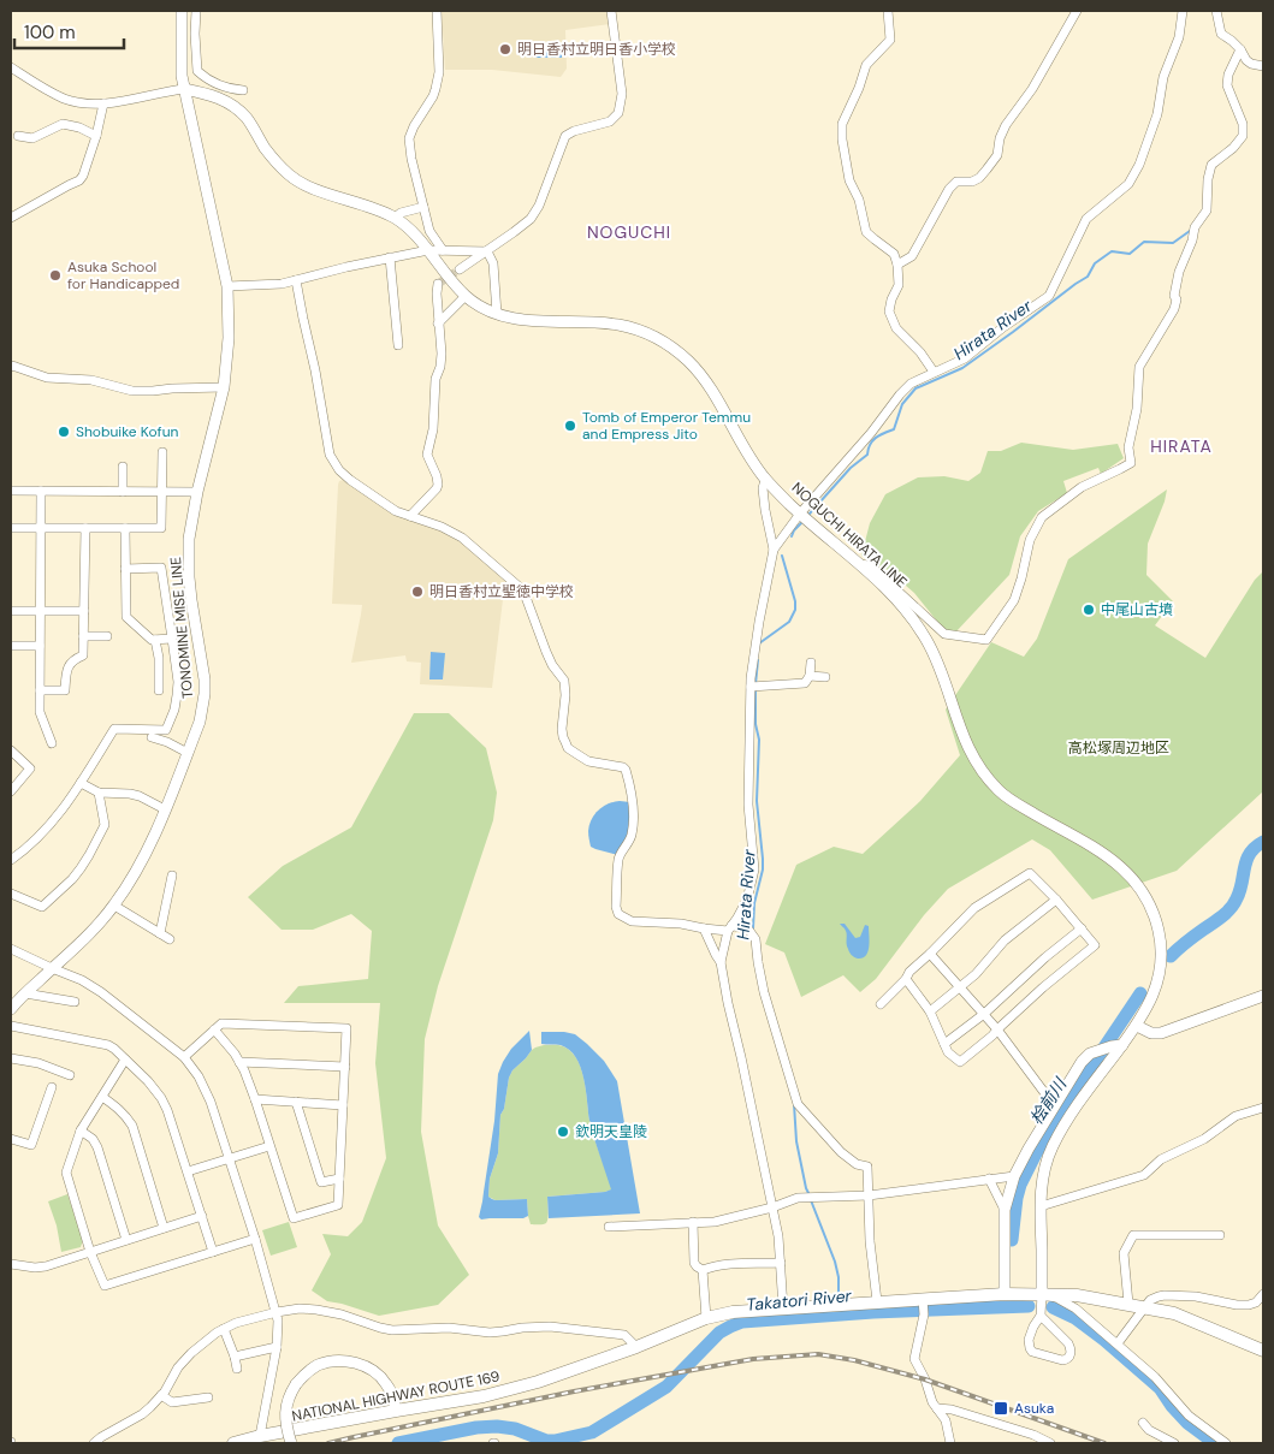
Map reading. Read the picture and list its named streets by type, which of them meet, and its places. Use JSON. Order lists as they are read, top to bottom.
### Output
{
  "streets": {
    "highway": ["NATIONAL HIGHWAY ROUTE 169"],
    "main road": ["NOGUCHI HIRATA LINE", "TONOMINE MISE LINE"]
  },
  "crossings": [
    ["NOGUCHI HIRATA LINE", "TONOMINE MISE LINE"],
    ["NOGUCHI HIRATA LINE", "NATIONAL HIGHWAY ROUTE 169"]
  ],
  "districts": ["NOGUCHI", "HIRATA"],
  "water": ["Hirata River", "桧前川", "Takatori River"],
  "parks": ["高松塚周辺地区"],
  "places": {
    "other": [
      "明日香村立明日香小学校",
      "Asuka School for Handicapped",
      "Tomb of Emperor Temmu and Empress Jito",
      "Shobuike Kofun",
      "明日香村立聖徳中学校",
      "中尾山古墳",
      "欽明天皇陵"
    ],
    "transit": ["Asuka"]
  },
  "scale_bar": "100 m"
}
